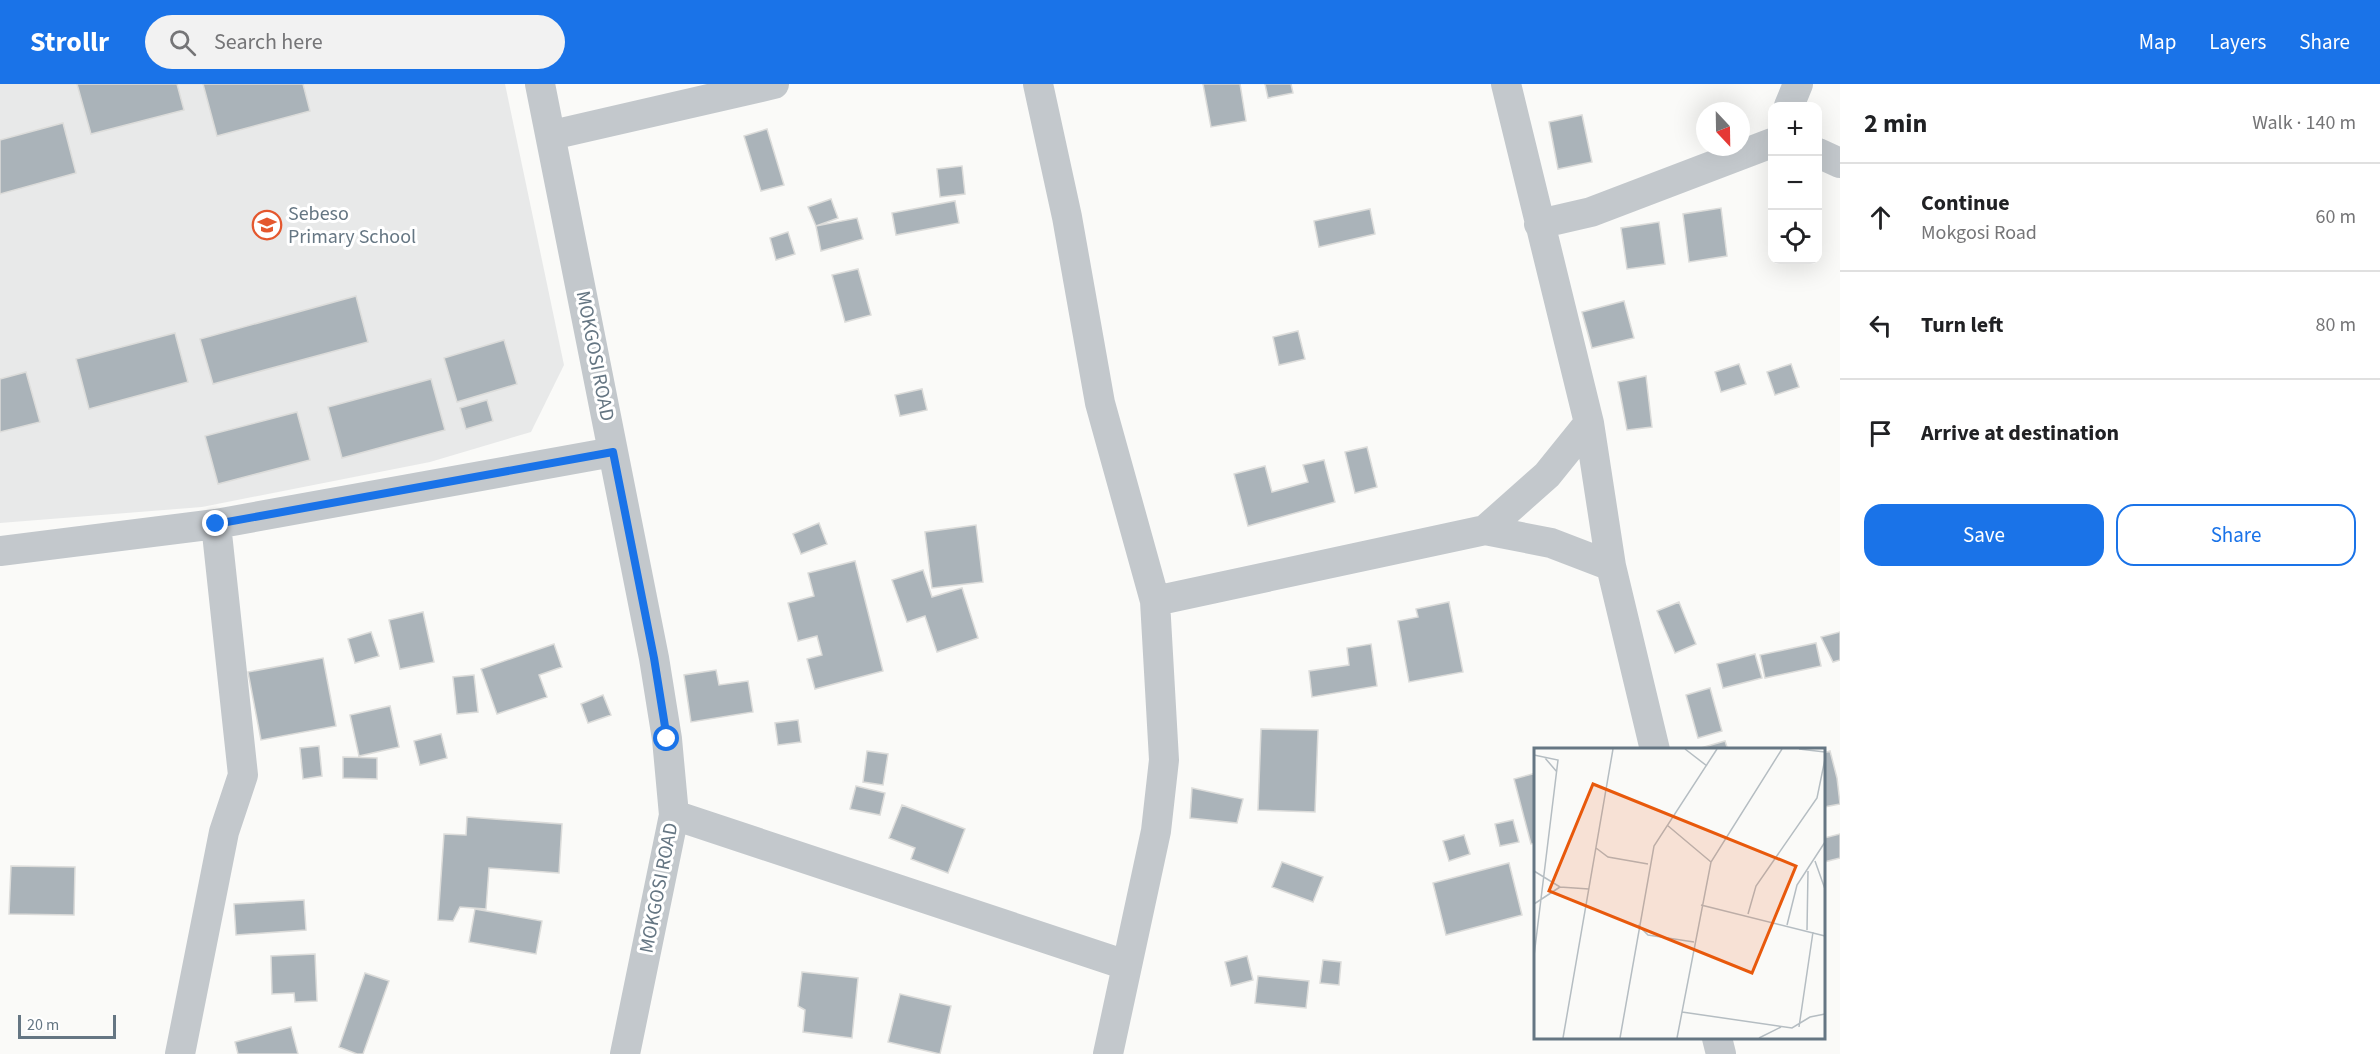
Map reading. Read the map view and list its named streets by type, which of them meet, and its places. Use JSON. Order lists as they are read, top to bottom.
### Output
{
  "streets": {
    "street": ["MOKGOSI ROAD"]
  },
  "places": {
    "school or university": ["Sebeso Primary School"]
  },
  "scale_bar": "20 m",
  "north": "bottom",
  "page": {
    "header": "Strollr",
    "search": "Search here",
    "nav": ["Map", "Layers", "Share"],
    "heading": ["2 min", "Walk · 140 m"],
    "map_buttons": ["+", "−"],
    "list": [
      ["Continue", "Mokgosi Road", "60 m"],
      ["Turn left", "80 m"],
      "Arrive at destination"
    ],
    "buttons": ["Save", "Share"],
    "scale": "20 m"
  }
}
